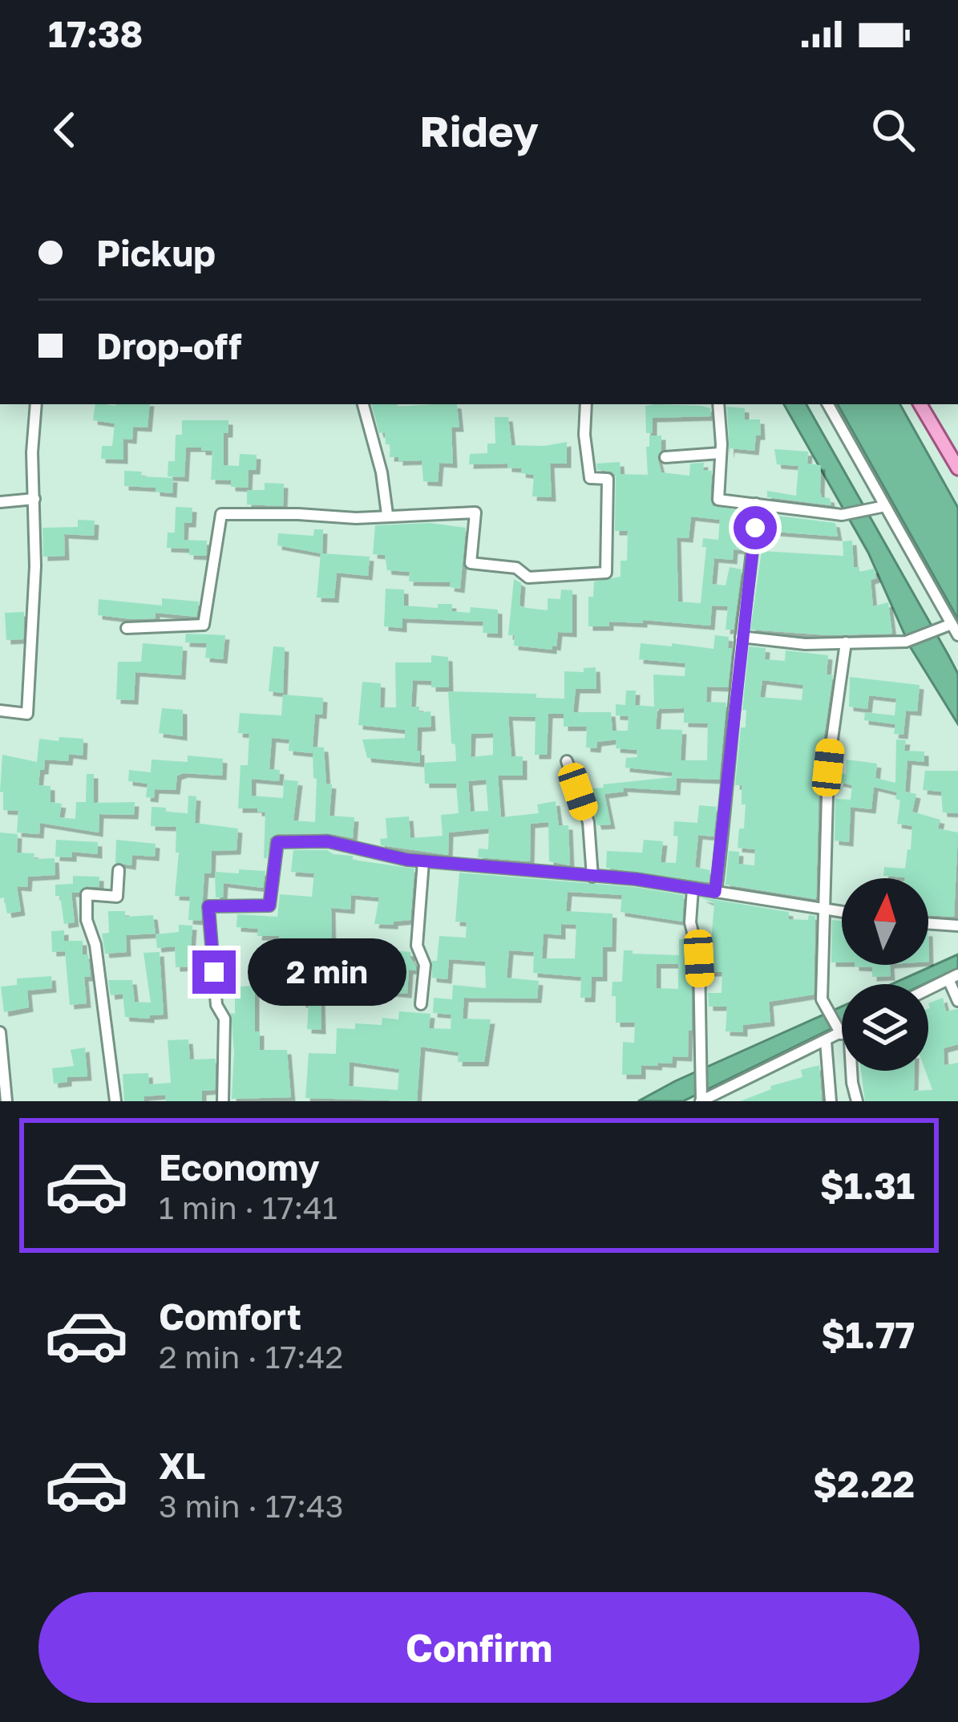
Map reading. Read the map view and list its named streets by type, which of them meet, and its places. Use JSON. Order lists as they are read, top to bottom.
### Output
{
  "north": "top",
  "page": {
    "status": "17:38",
    "header": "Ridey",
    "banner": ["Pickup", "Drop-off"],
    "bubble": "2 min",
    "list": [
      {
        "name": "Economy",
        "note": "1 min · 17:41",
        "value": "$1.31"
      },
      {
        "name": "Comfort",
        "note": "2 min · 17:42",
        "value": "$1.77"
      },
      {
        "name": "XL",
        "note": "3 min · 17:43",
        "value": "$2.22"
      }
    ],
    "buttons": "Confirm"
  }
}
